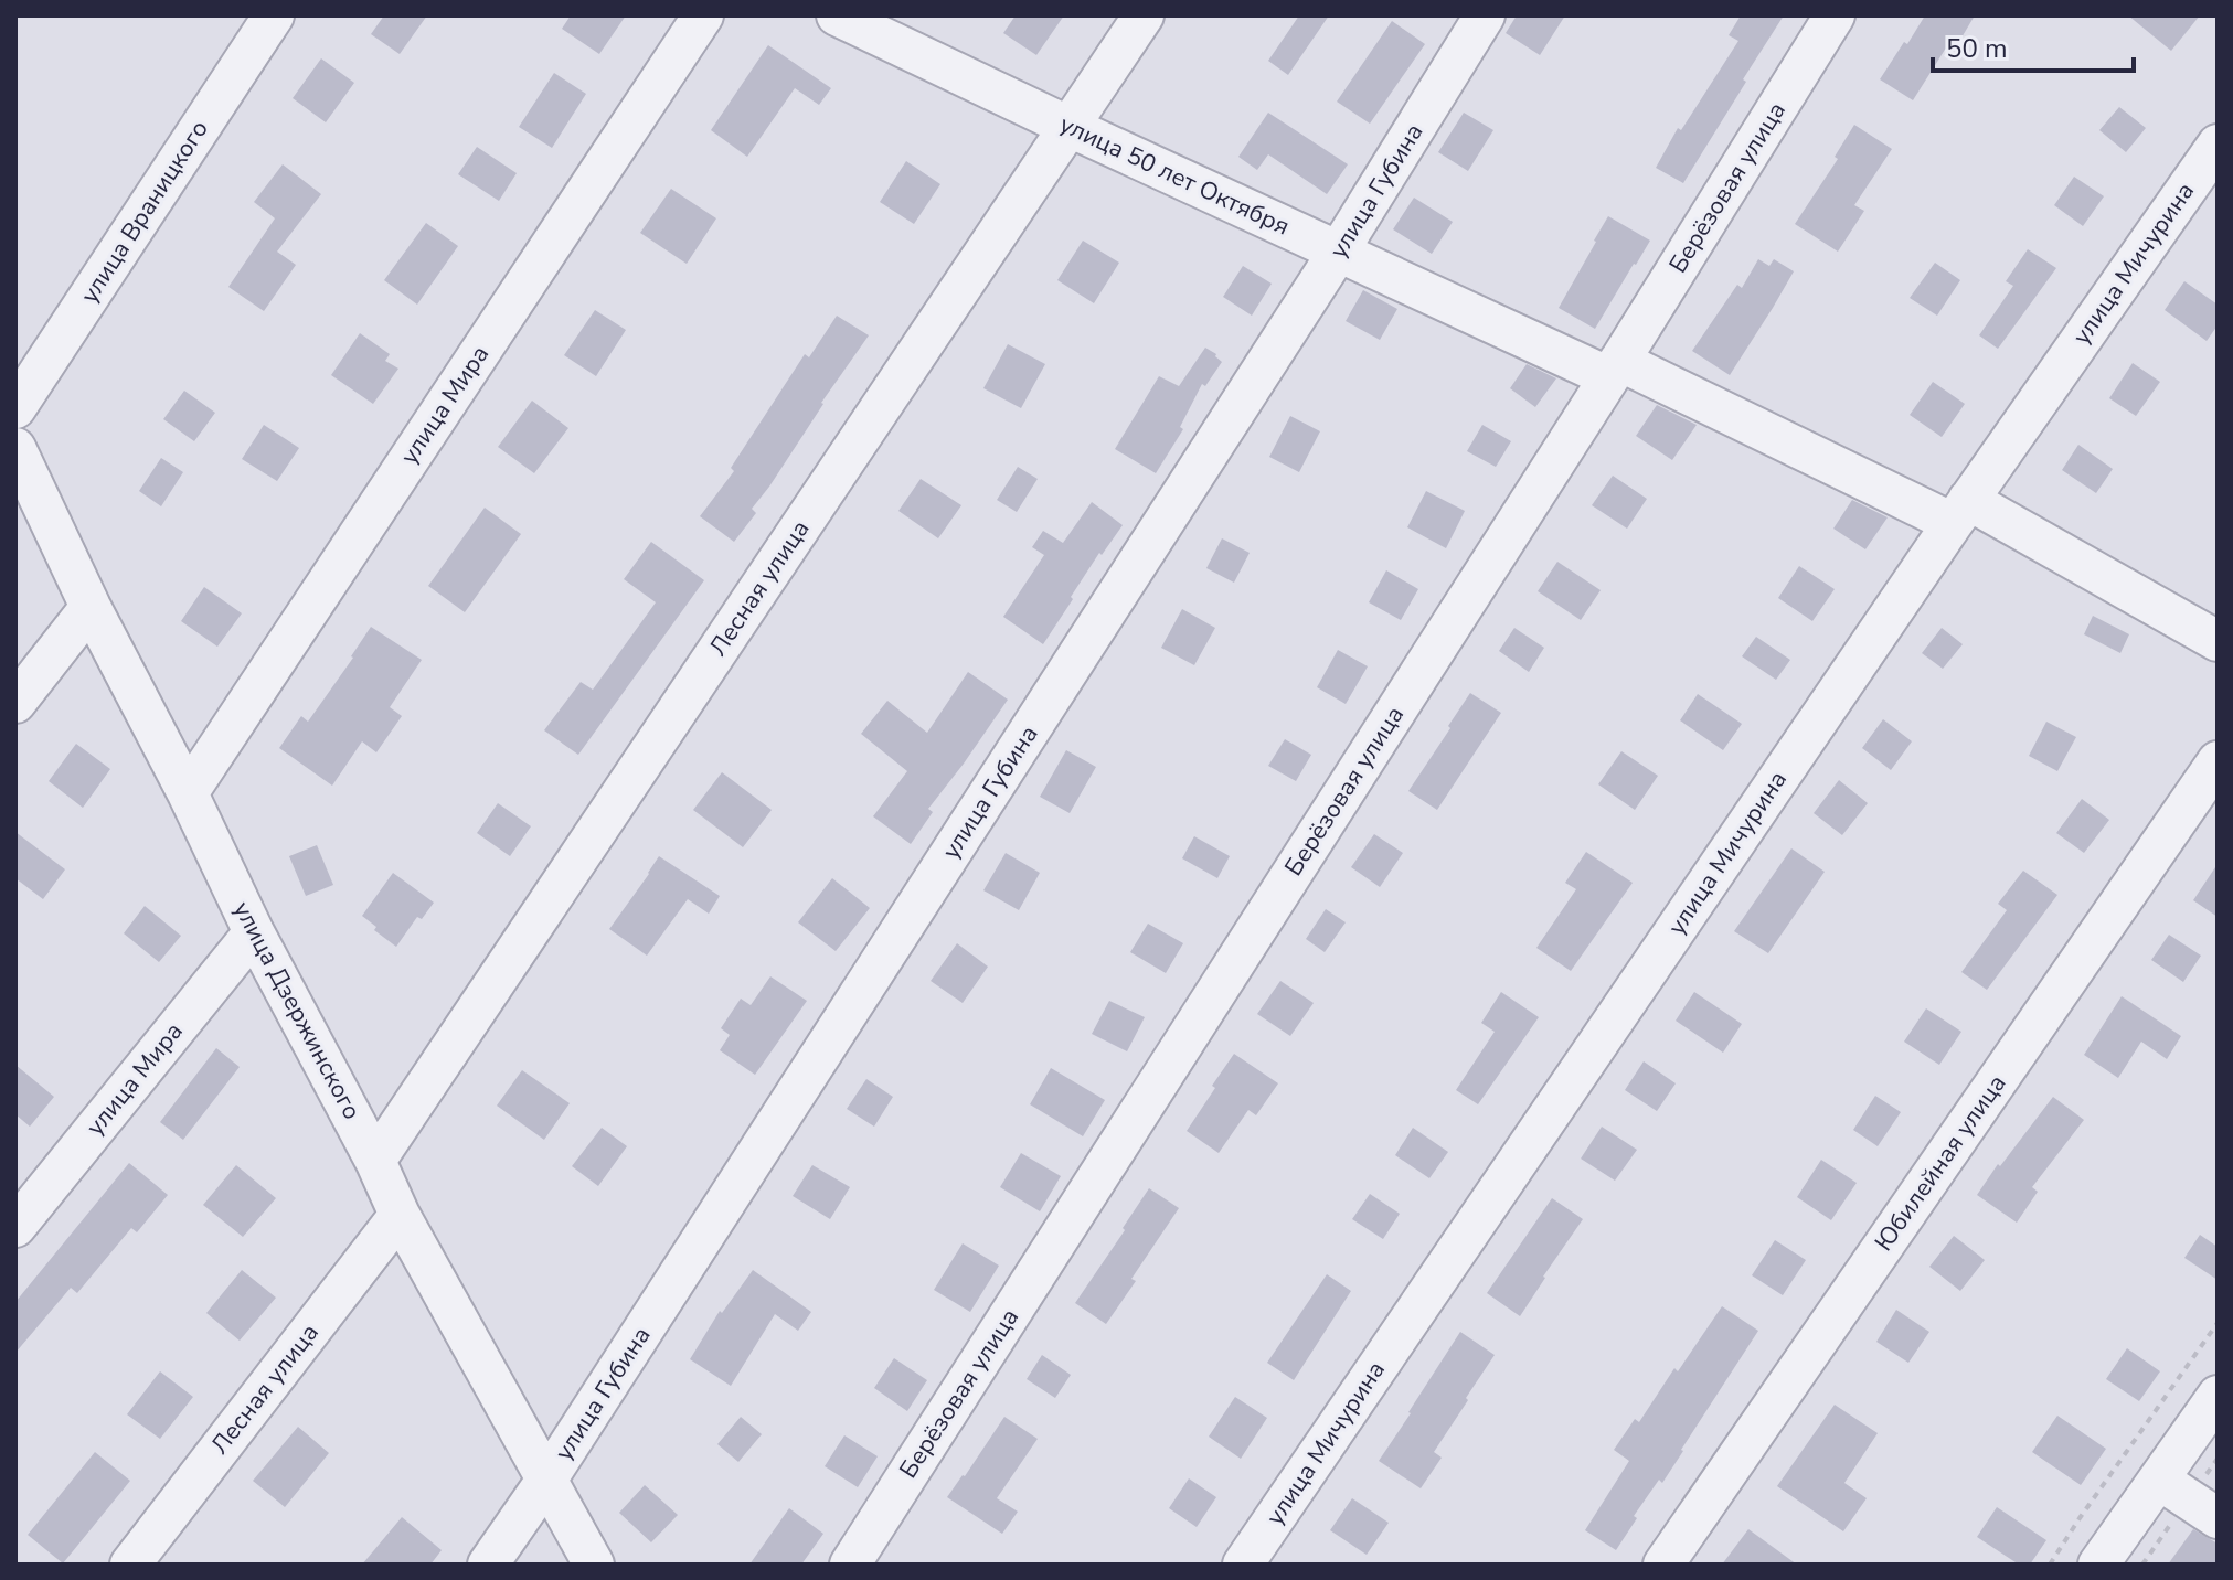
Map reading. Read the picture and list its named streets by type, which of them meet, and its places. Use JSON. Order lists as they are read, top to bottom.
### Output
{
  "streets": {
    "street": [
      "улица 50 лет Октября",
      "Берёзовая улица",
      "улица Губина",
      "улица Враницкого",
      "улица Мичурина",
      "улица Мира",
      "Лесная улица",
      "улица Дзержинского",
      "Юбилейная улица"
    ]
  },
  "crossings": [
    ["улица 50 лет Октября", "Берёзовая улица"],
    ["улица 50 лет Октября", "улица Губина"],
    ["улица 50 лет Октября", "улица Мичурина"],
    ["улица 50 лет Октября", "Лесная улица"],
    ["улица Губина", "улица Дзержинского"],
    ["улица Мира", "улица Дзержинского"],
    ["Лесная улица", "улица Дзержинского"]
  ],
  "scale_bar": "50 m"
}
